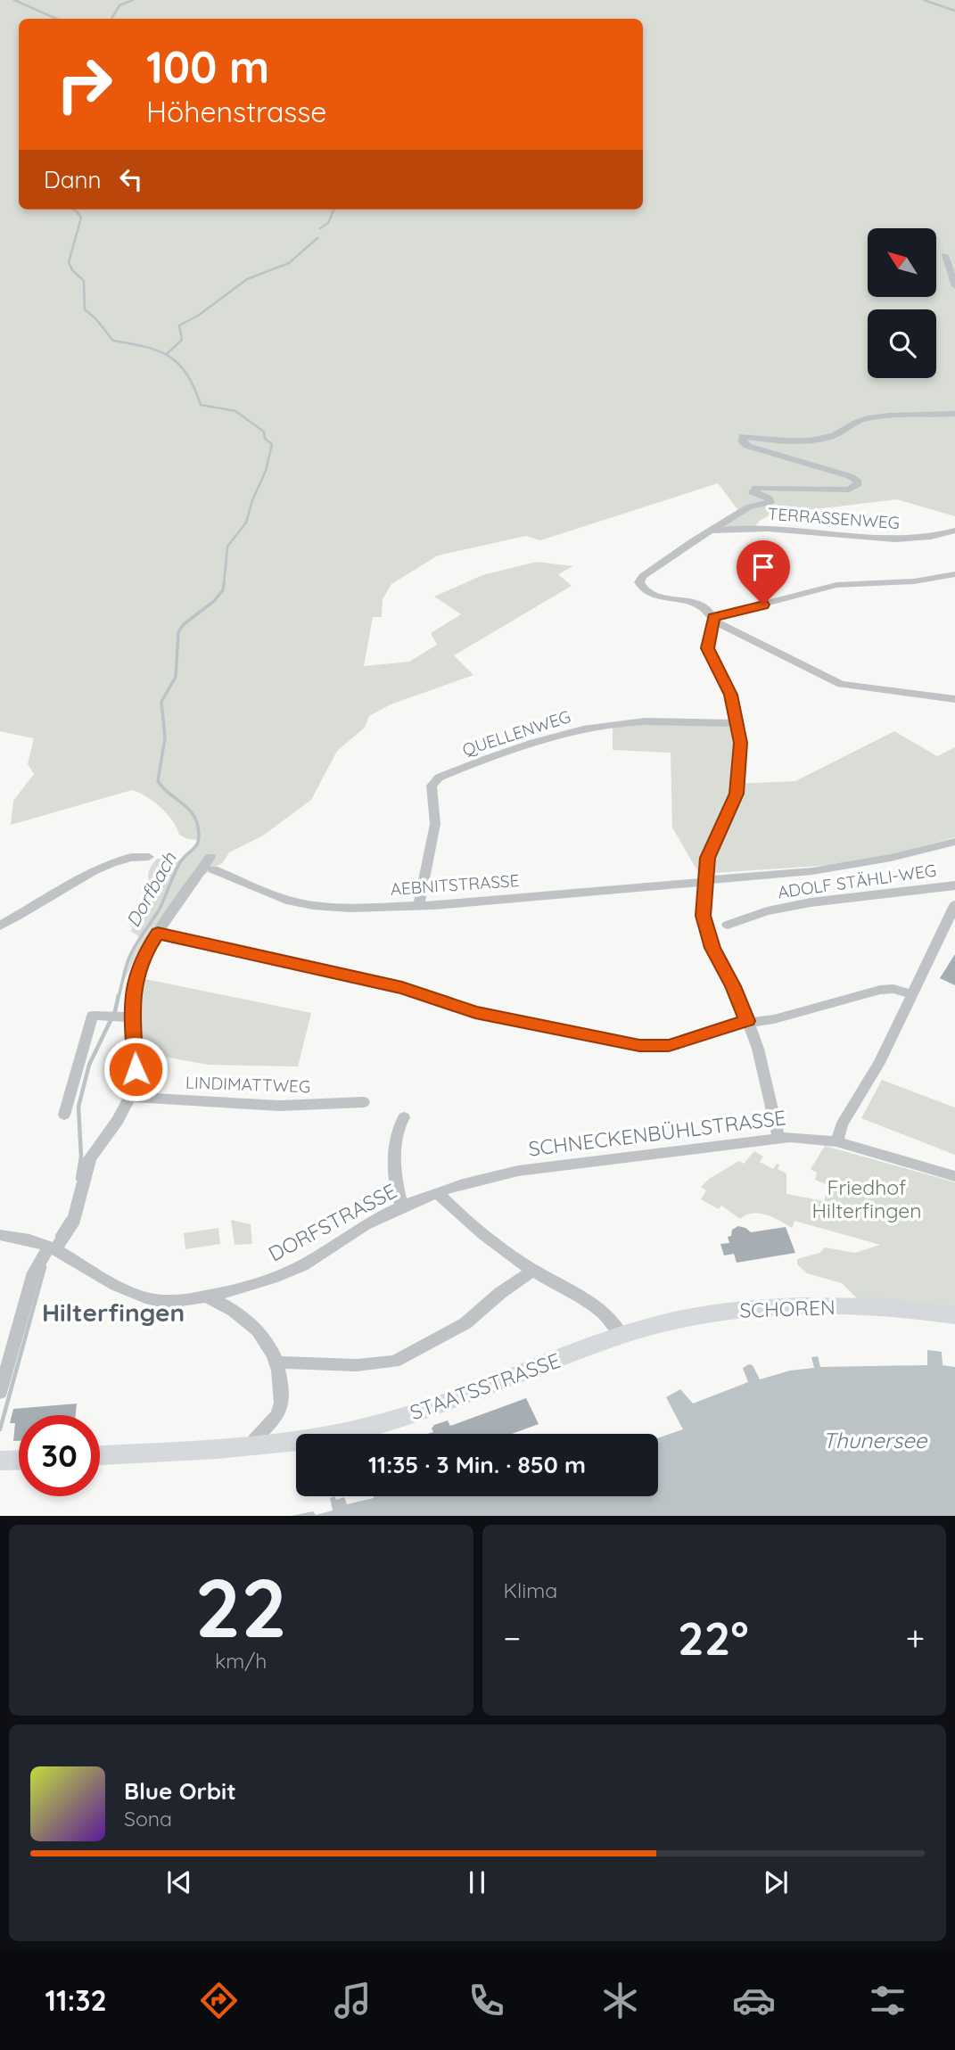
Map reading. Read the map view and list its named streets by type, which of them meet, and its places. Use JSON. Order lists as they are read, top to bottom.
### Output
{
  "streets": {
    "main road": ["SCHOREN", "STAATSSTRASSE"],
    "street": [
      "TERRASSENWEG",
      "QUELLENWEG",
      "ADOLF STÄHLI-WEG",
      "AEBNITSTRASSE",
      "LINDIMATTWEG",
      "SCHNECKENBÜHLSTRASSE",
      "DORFSTRASSE"
    ]
  },
  "crossings": [
    ["QUELLENWEG", "AEBNITSTRASSE"],
    ["SCHNECKENBÜHLSTRASSE", "DORFSTRASSE"],
    ["SCHOREN", "STAATSSTRASSE"]
  ],
  "districts": ["Hilterfingen"],
  "water": ["Dorfbach", "Thunersee"],
  "parks": ["Friedhof Hilterfingen"],
  "north": "top left",
  "page": {
    "turn": ["100 m", "Höhenstrasse"],
    "then": "Dann",
    "limit": "30",
    "trip": "11:35 · 3 Min. · 850 m",
    "tile": [
      ["22", "km/h"],
      "Klima"
    ],
    "heat": ["−", "22°", "+"],
    "song": ["Blue Orbit", "Sona"],
    "tabs": "11:32"
  }
}
